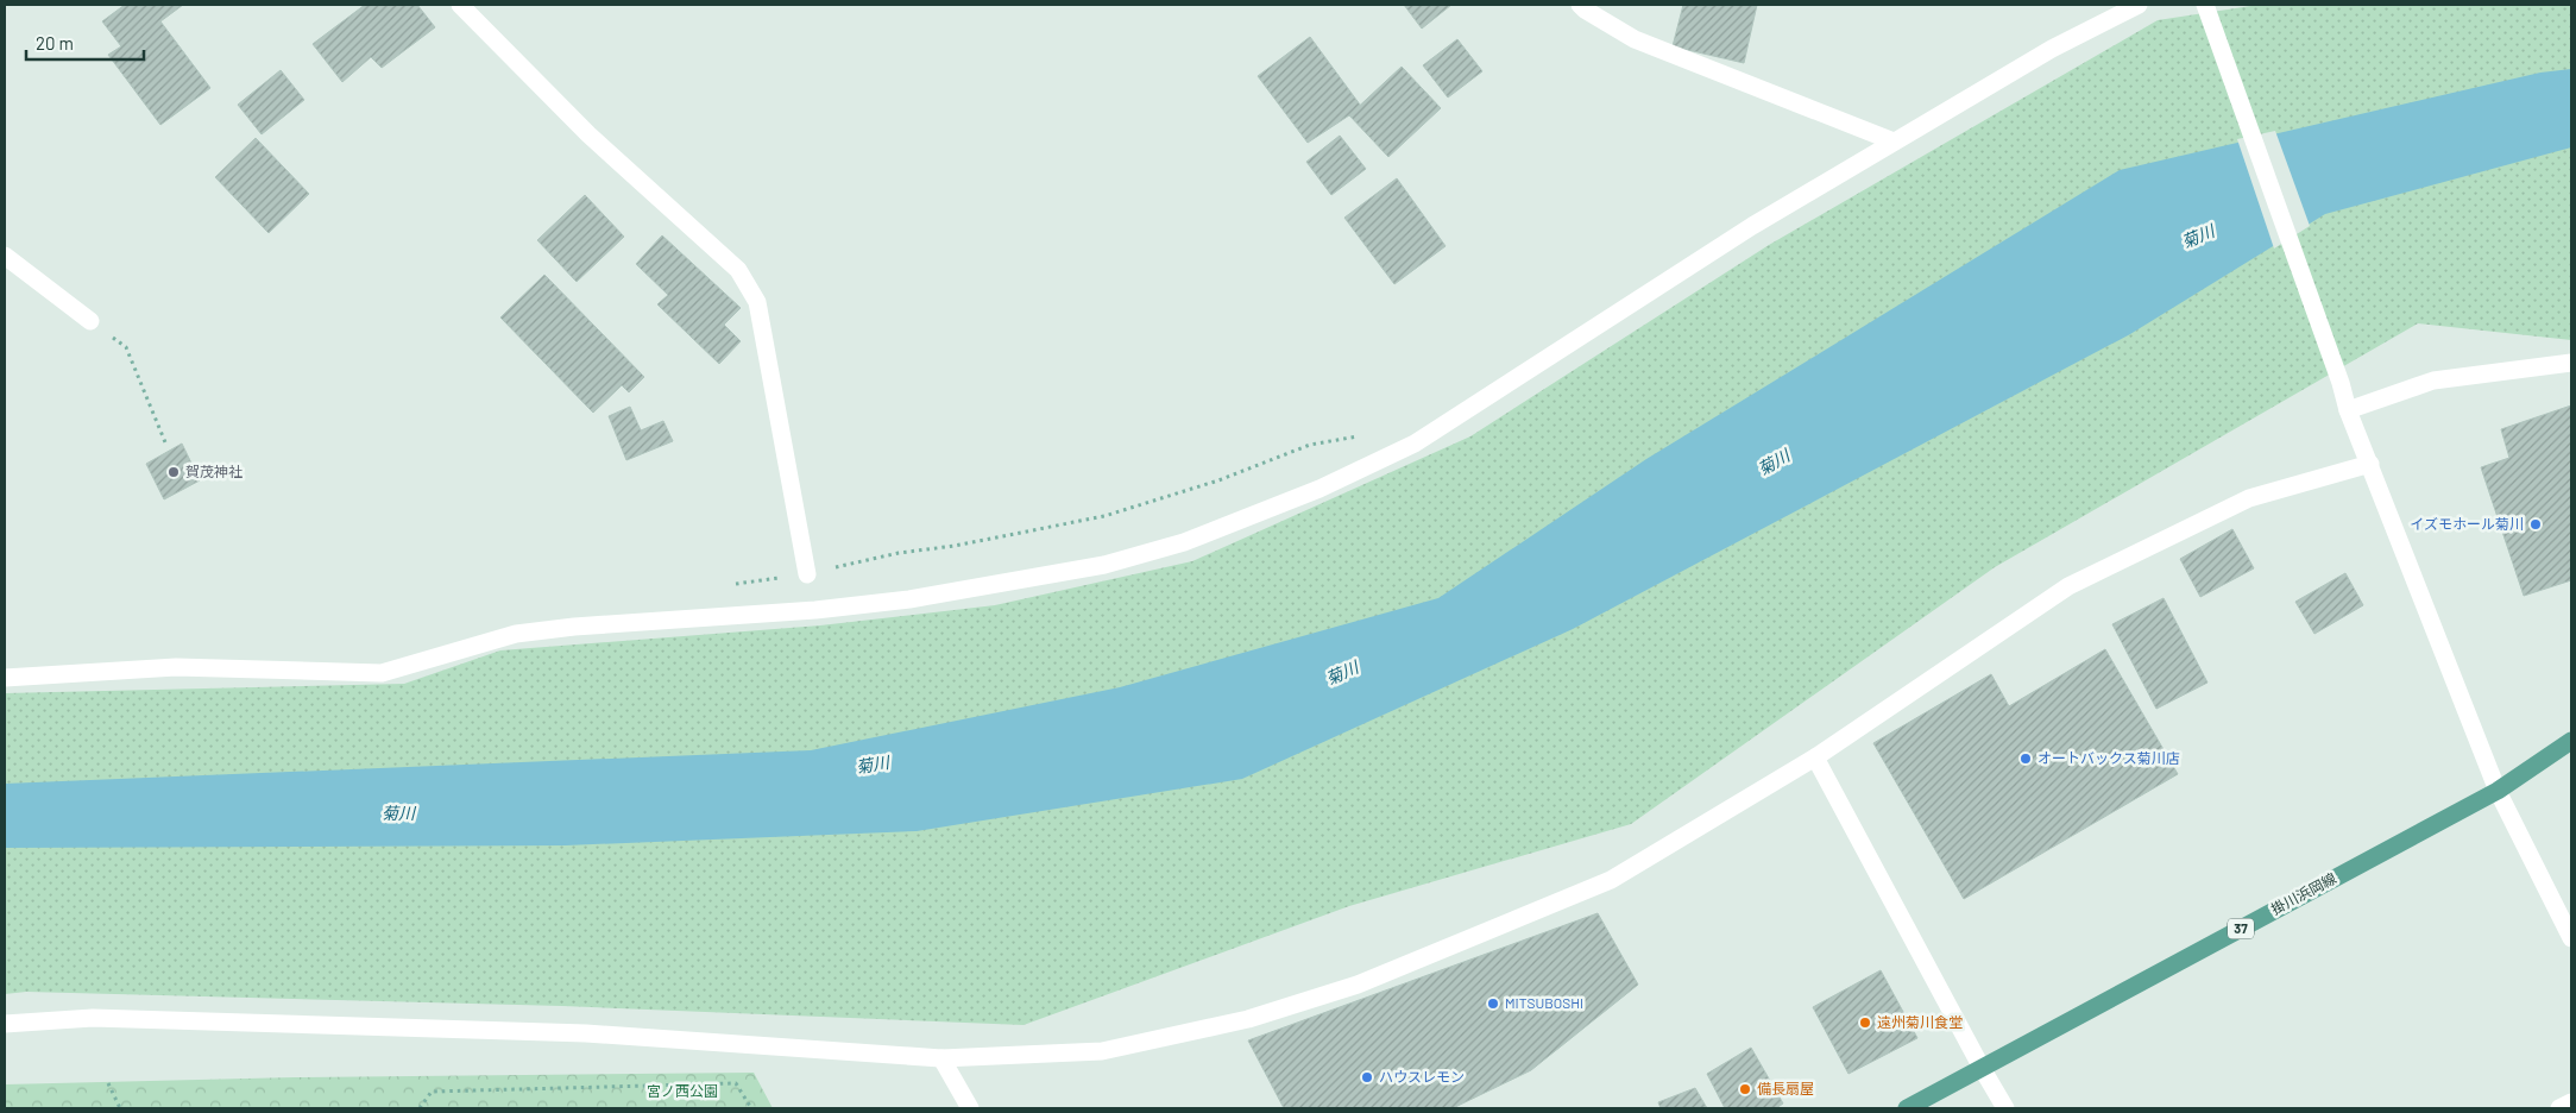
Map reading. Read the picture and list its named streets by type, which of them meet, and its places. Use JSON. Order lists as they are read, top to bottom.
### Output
{
  "streets": {
    "main road": ["掛川浜岡線", "37"]
  },
  "water": ["菊川"],
  "parks": ["宮ノ西公園"],
  "places": [
    "賀茂神社",
    "イズモホール菊川",
    "オートバックス菊川店",
    "MITSUBOSHI",
    "遠州菊川食堂",
    "ハウスレモン",
    "備長扇屋"
  ],
  "scale_bar": "20 m"
}
